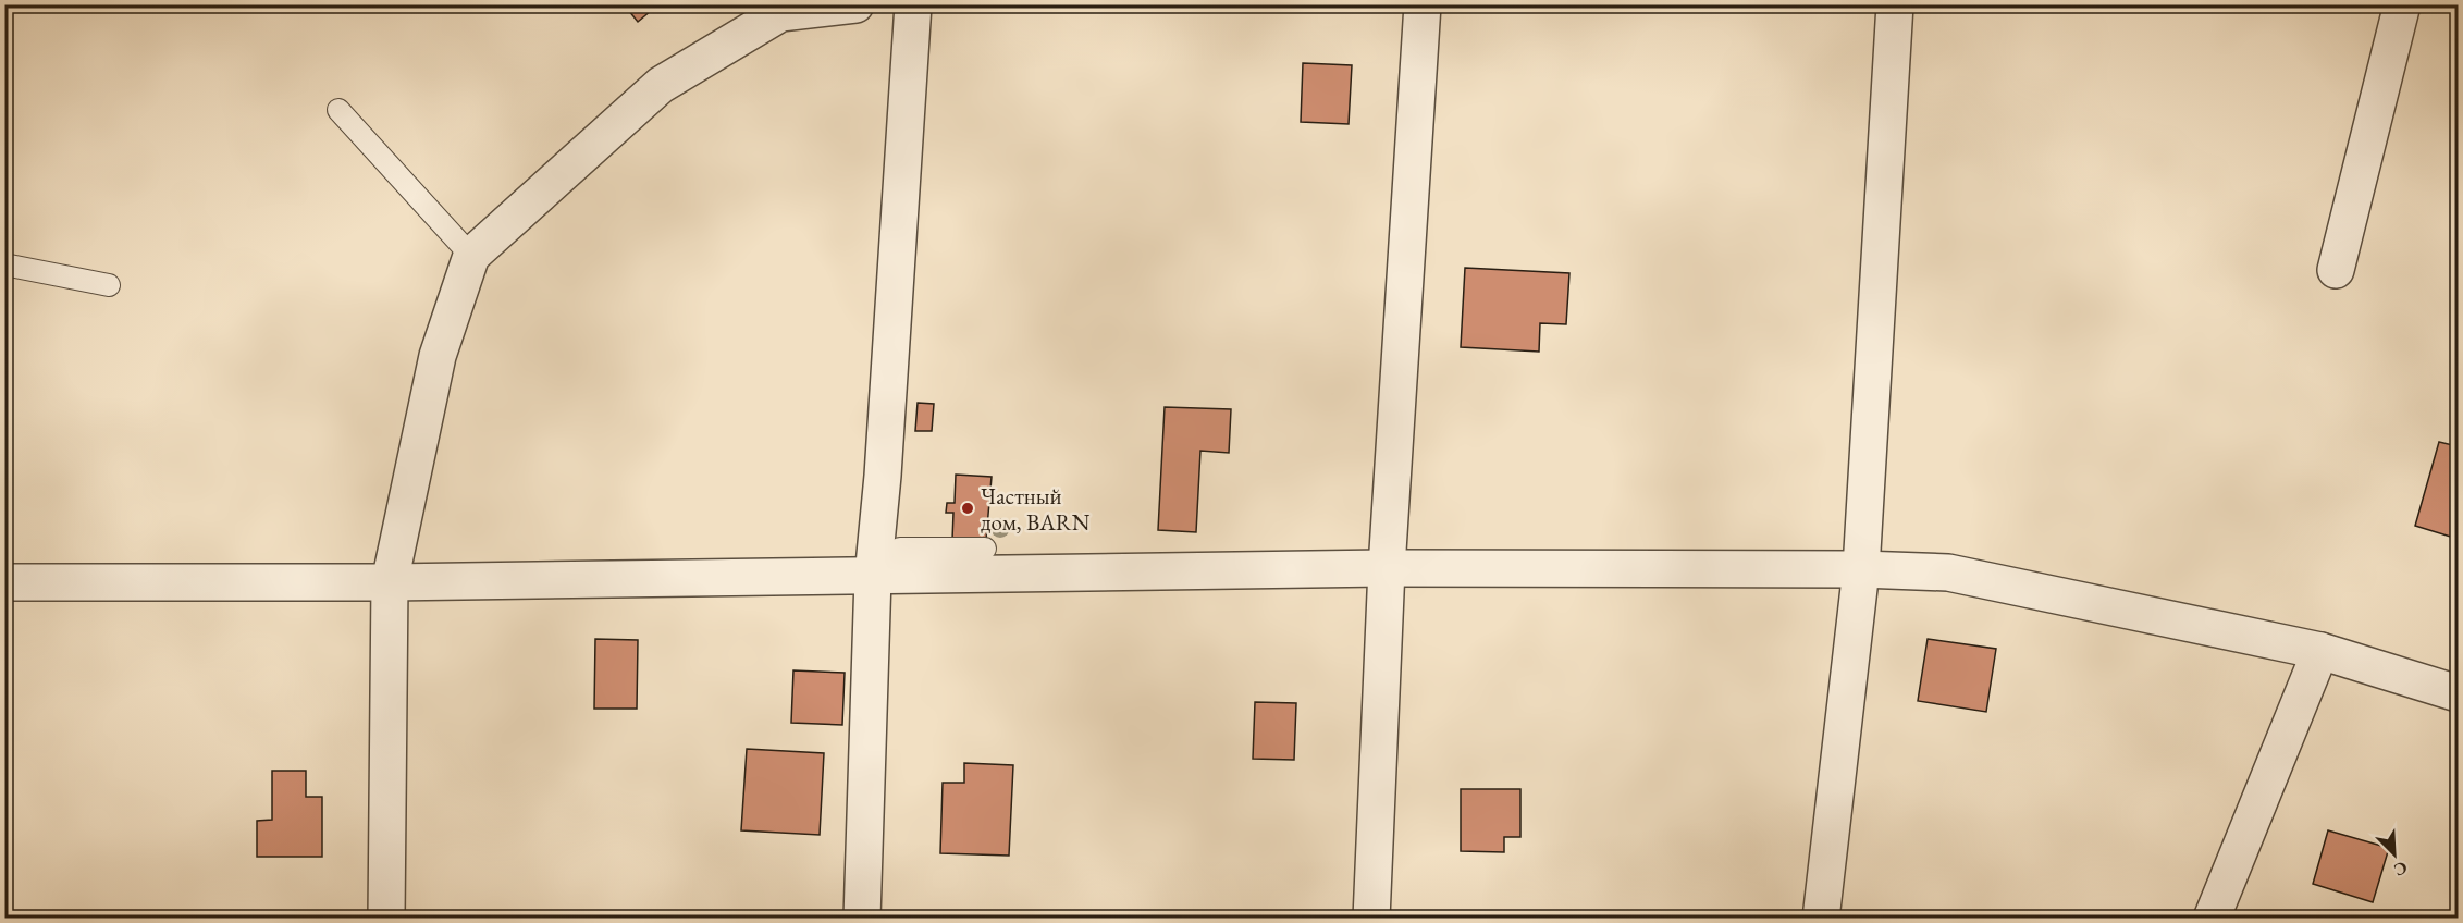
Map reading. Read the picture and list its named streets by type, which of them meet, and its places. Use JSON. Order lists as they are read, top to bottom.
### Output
{
  "places": ["Частный дом, BARN"],
  "north": "bottom right"
}
